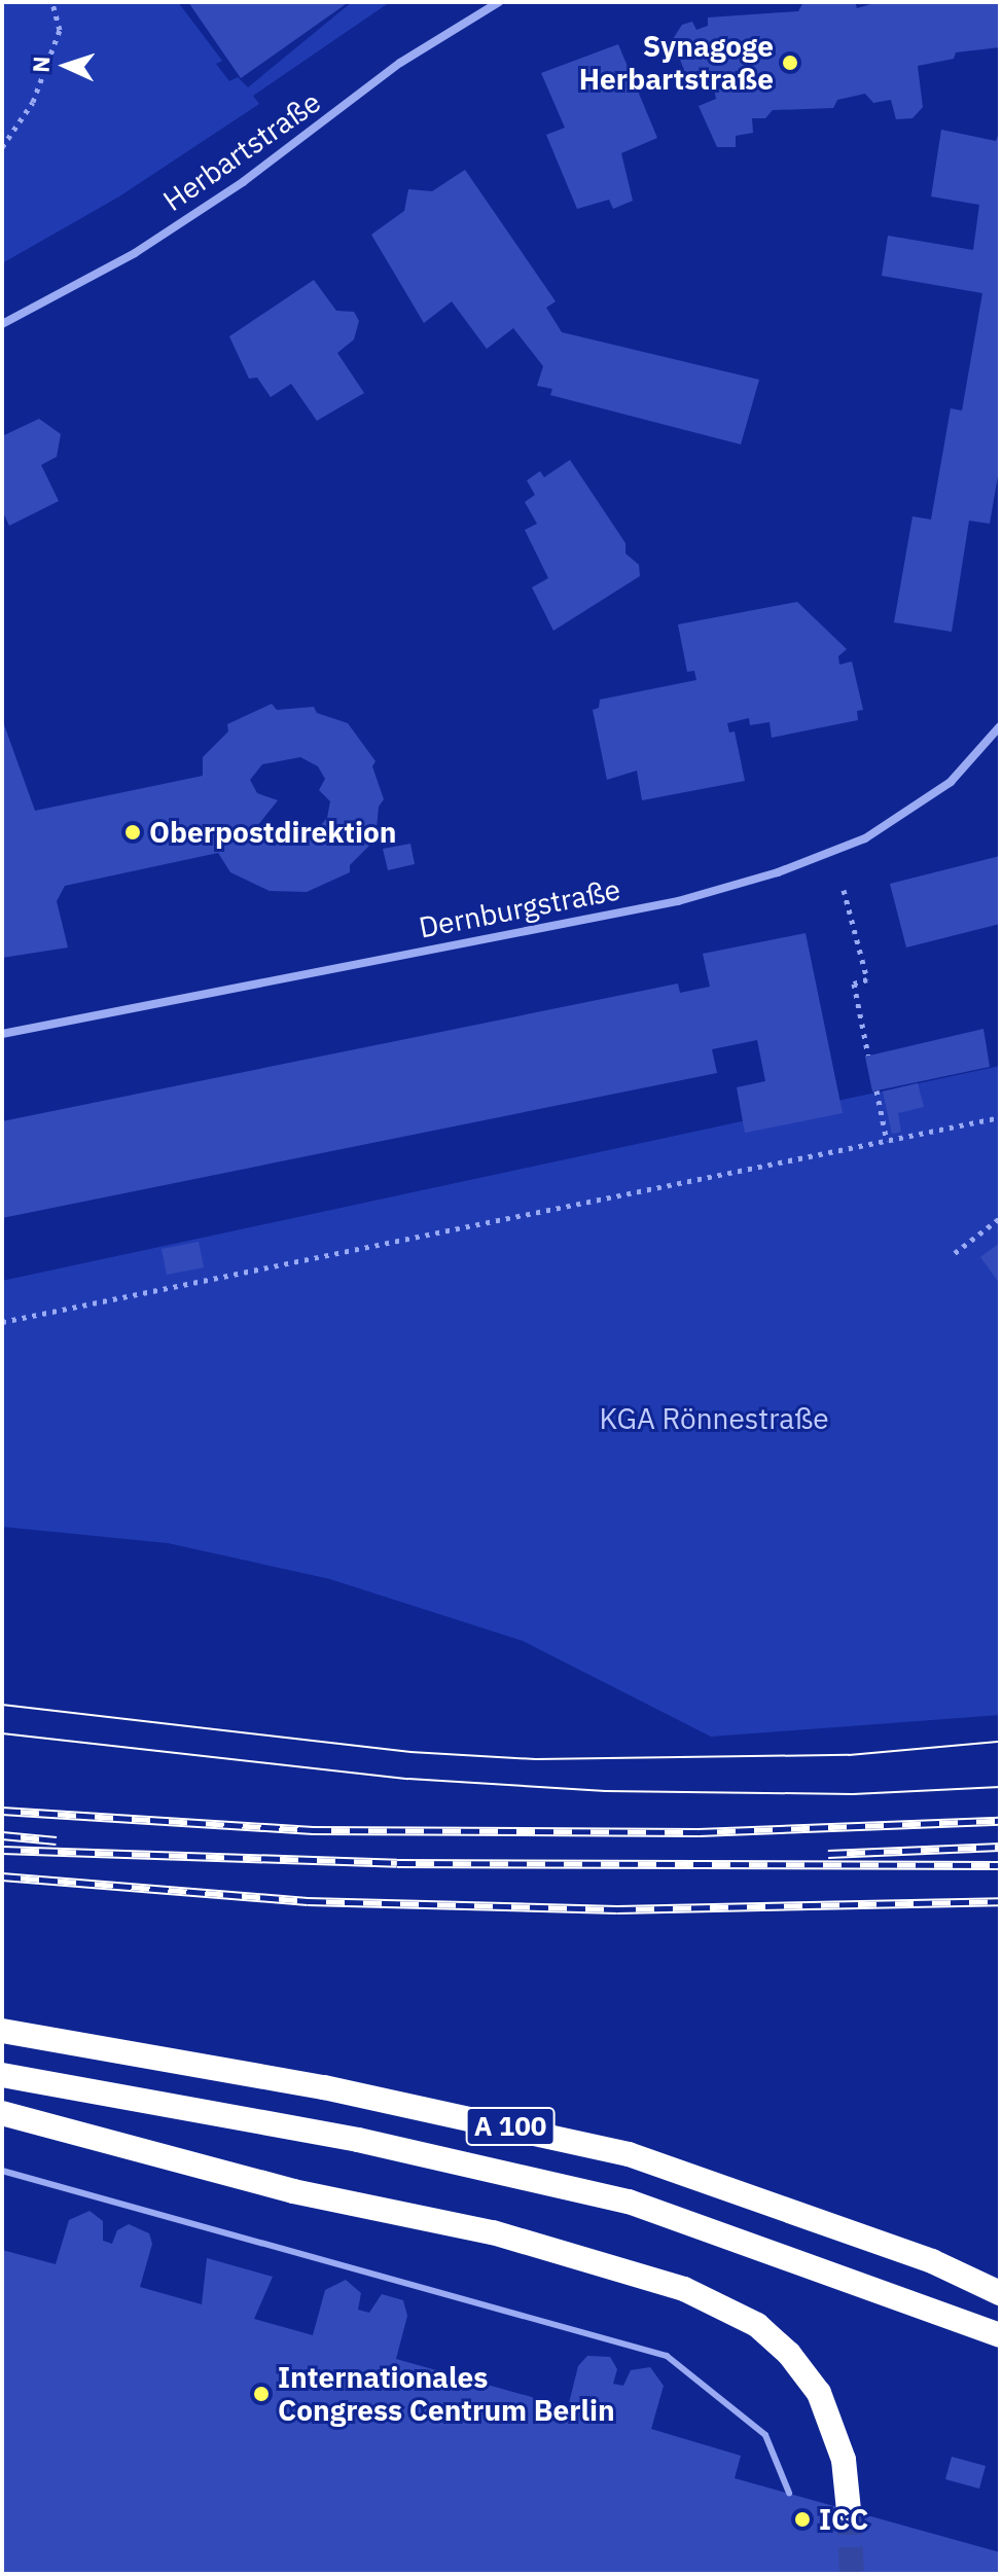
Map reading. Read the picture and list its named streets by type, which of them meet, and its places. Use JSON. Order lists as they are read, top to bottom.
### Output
{
  "streets": {
    "highway": ["A 100"],
    "street": ["Herbartstraße", "Dernburgstraße"]
  },
  "parks": ["KGA Rönnestraße"],
  "places": [
    "Synagoge Herbartstraße",
    "Oberpostdirektion",
    "Internationales Congress Centrum Berlin",
    "ICC"
  ],
  "north": "left"
}
